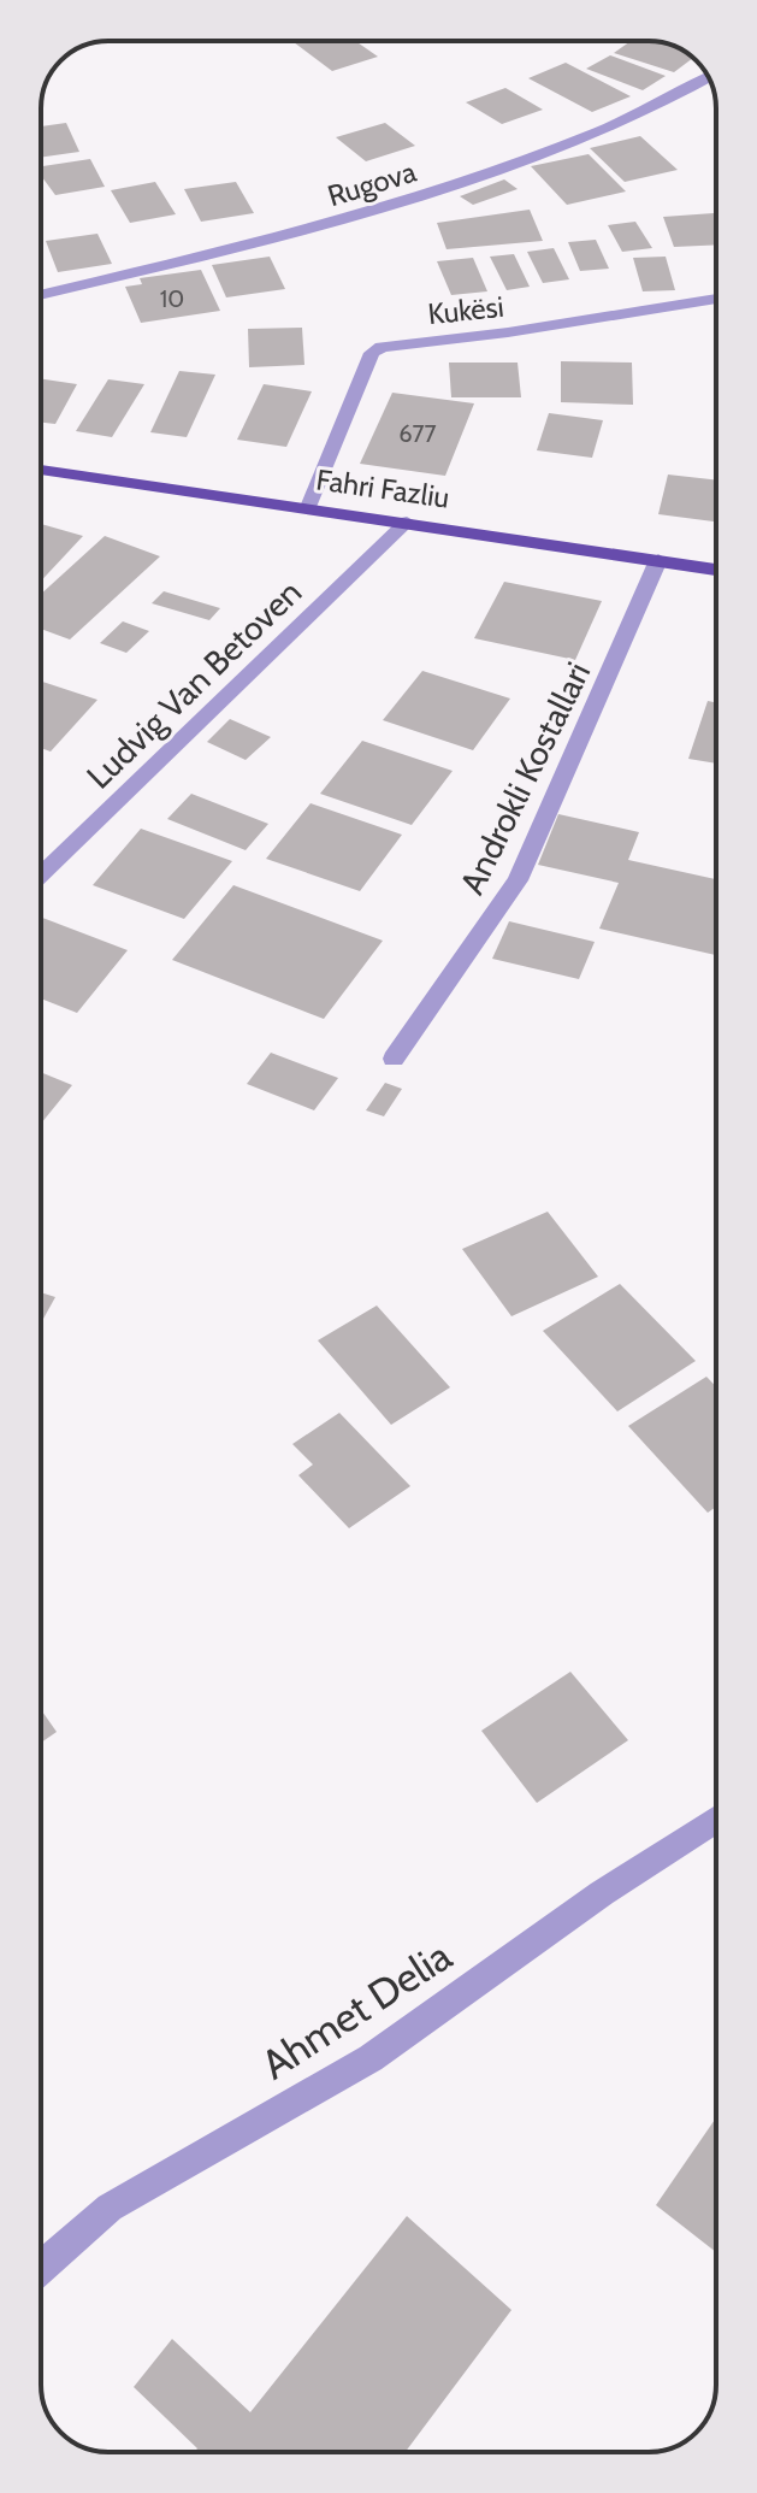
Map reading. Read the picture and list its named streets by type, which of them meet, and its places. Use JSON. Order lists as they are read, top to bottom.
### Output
{
  "streets": {
    "main road": ["Fahri Fazliu"],
    "street": [
      "Rugova",
      "Kukësi",
      "Ludvig Van Betoven",
      "Androkli Kostallari",
      "Ahmet Delia"
    ]
  },
  "crossings": [
    ["Kukësi", "Fahri Fazliu"],
    ["Fahri Fazliu", "Ludvig Van Betoven"],
    ["Fahri Fazliu", "Androkli Kostallari"]
  ],
  "house_numbers": ["10", "677"]
}
